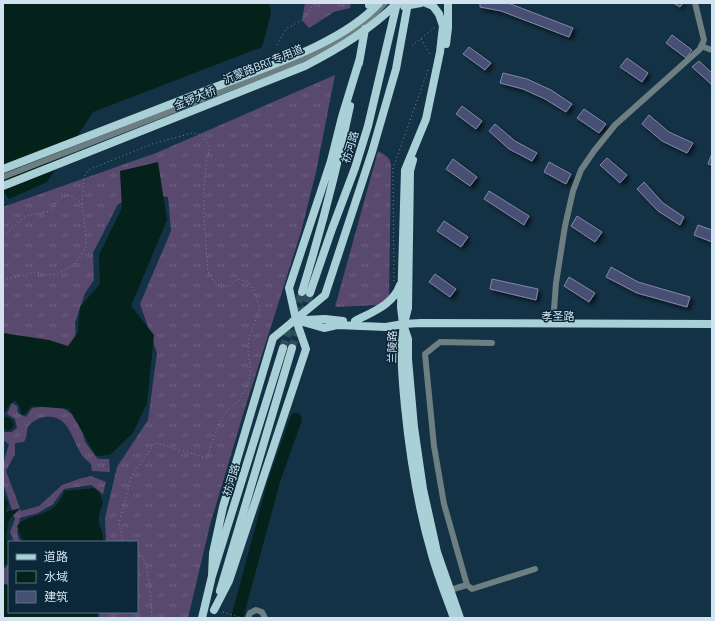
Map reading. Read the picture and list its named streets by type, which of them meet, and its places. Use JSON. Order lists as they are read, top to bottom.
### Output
{
  "streets": {
    "main road": [
      "金锣大桥",
      "祊河路",
      "孝圣路",
      "兰陵路"
    ],
    "street": ["沂蒙路BRT专用道"]
  },
  "crossings": [
    ["沂蒙路BRT专用道", "金锣大桥"],
    ["沂蒙路BRT专用道", "祊河路"],
    ["金锣大桥", "祊河路"],
    ["祊河路", "孝圣路"],
    ["孝圣路", "兰陵路"]
  ],
  "legend": ["道路", "水域", "建筑"]
}
